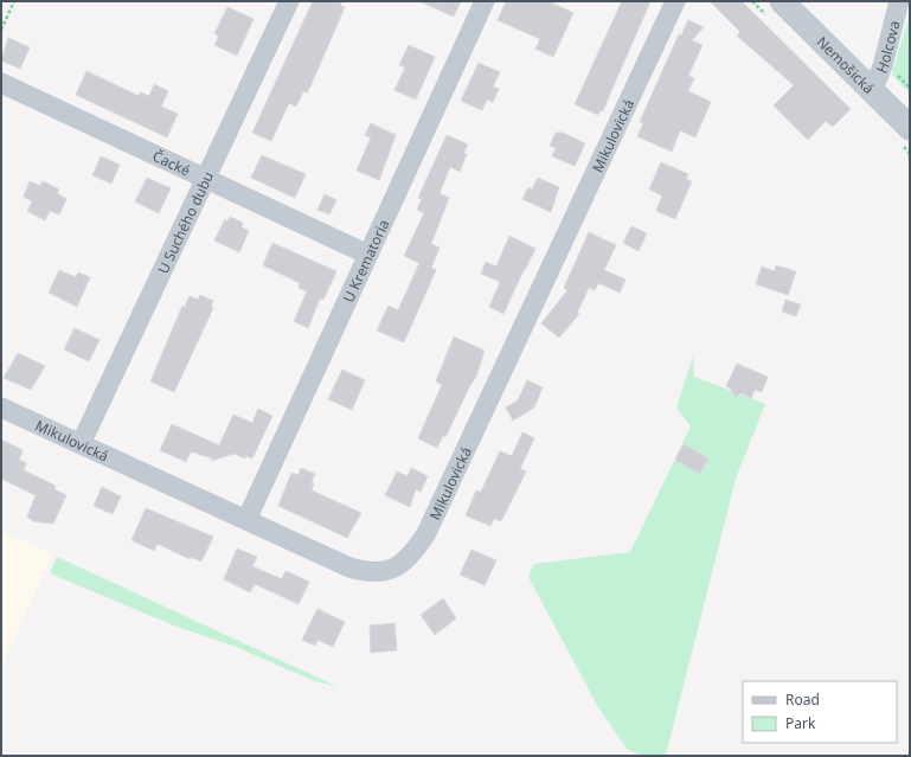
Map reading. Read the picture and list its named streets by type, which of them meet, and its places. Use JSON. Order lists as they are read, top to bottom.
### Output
{
  "streets": {
    "street": [
      "Holcova",
      "Nemošická",
      "Mikulovická",
      "Čacké",
      "U Suchého dubu",
      "U Krematoria"
    ]
  },
  "crossings": [
    ["Holcova", "Nemošická"],
    ["Mikulovická", "U Suchého dubu"],
    ["Mikulovická", "U Krematoria"],
    ["Čacké", "U Suchého dubu"],
    ["Čacké", "U Krematoria"]
  ],
  "legend": ["Road", "Park"]
}
